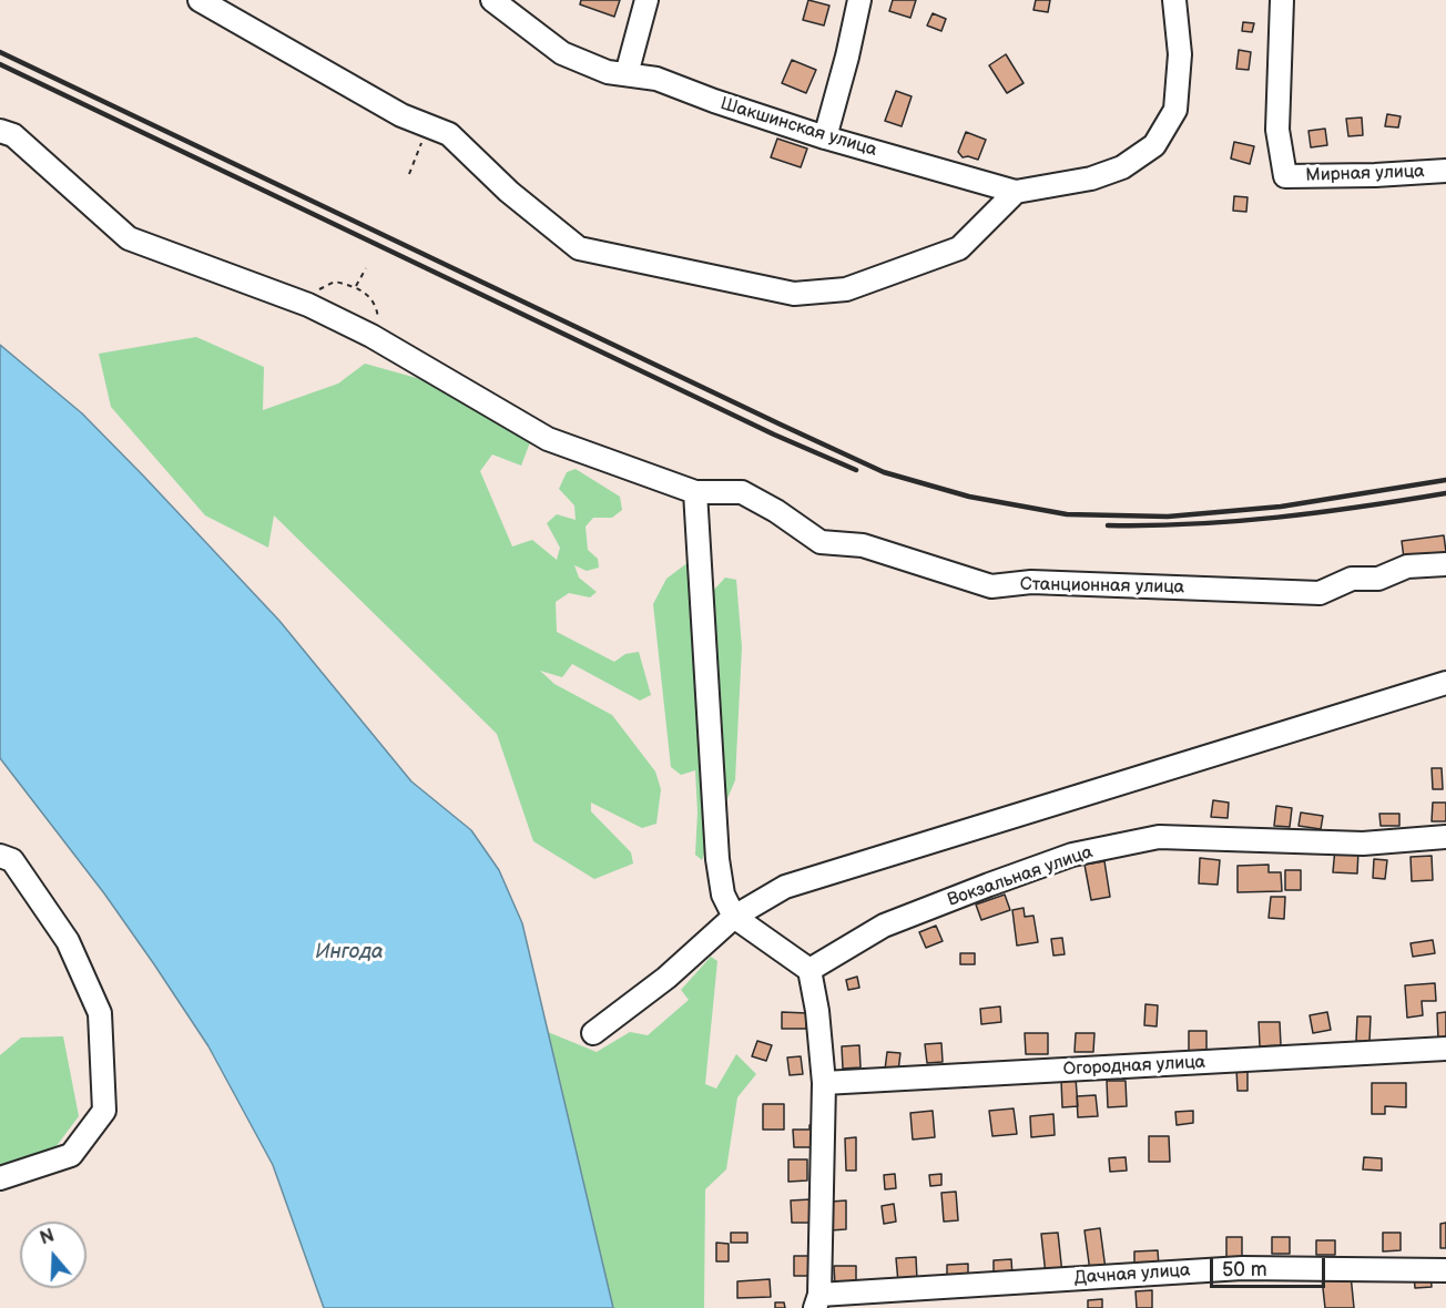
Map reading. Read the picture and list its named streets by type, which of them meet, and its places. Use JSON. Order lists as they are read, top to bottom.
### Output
{
  "streets": {
    "street": [
      "Шакшинская улица",
      "Мирная улица",
      "Станционная улица",
      "Вокзальная улица",
      "Огородная улица",
      "Дачная улица"
    ]
  },
  "water": ["Ингода"],
  "scale_bar": "50 m",
  "north": "top"
}
